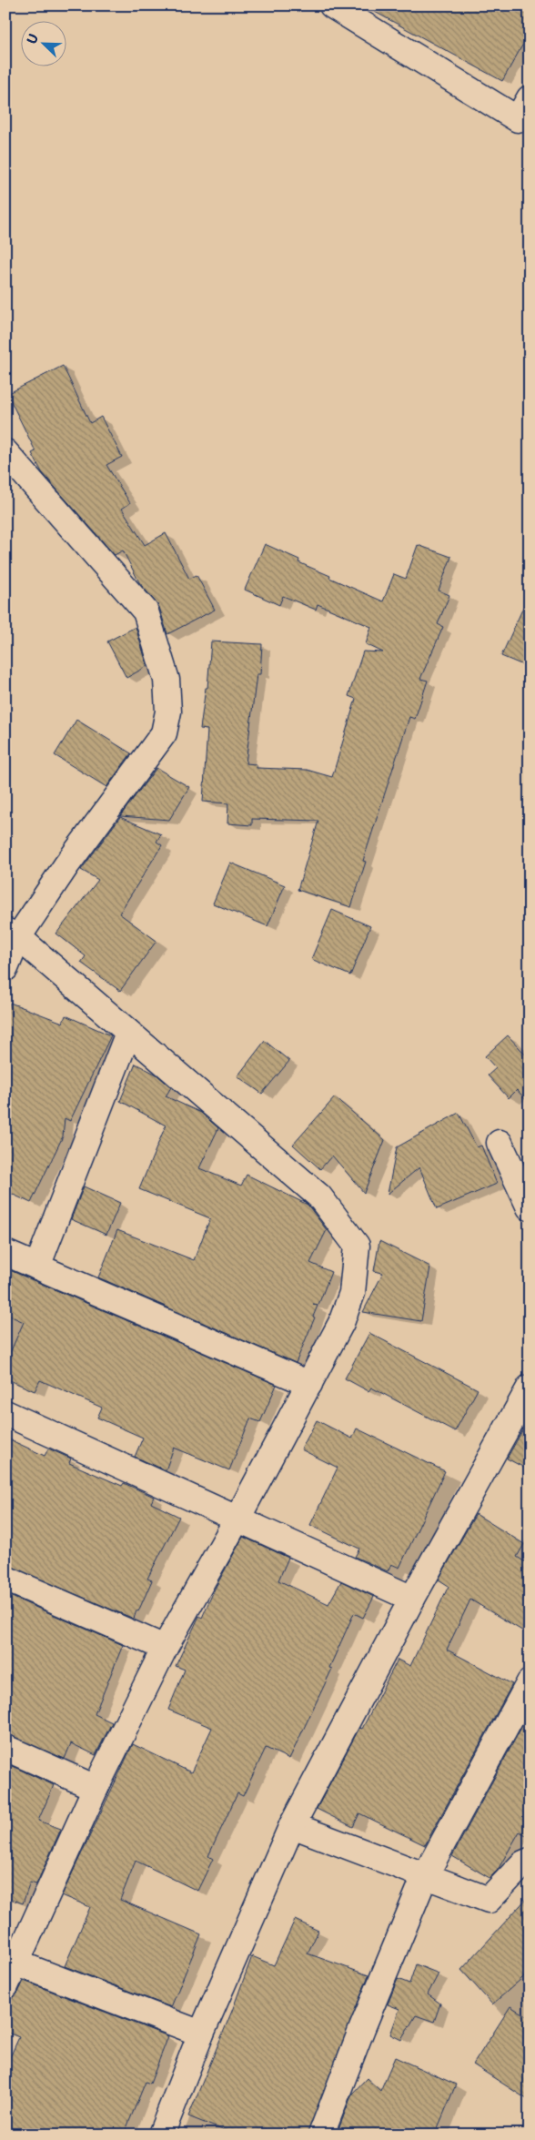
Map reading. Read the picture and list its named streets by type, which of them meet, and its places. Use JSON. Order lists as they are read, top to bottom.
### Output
{
  "north": "top left"
}
